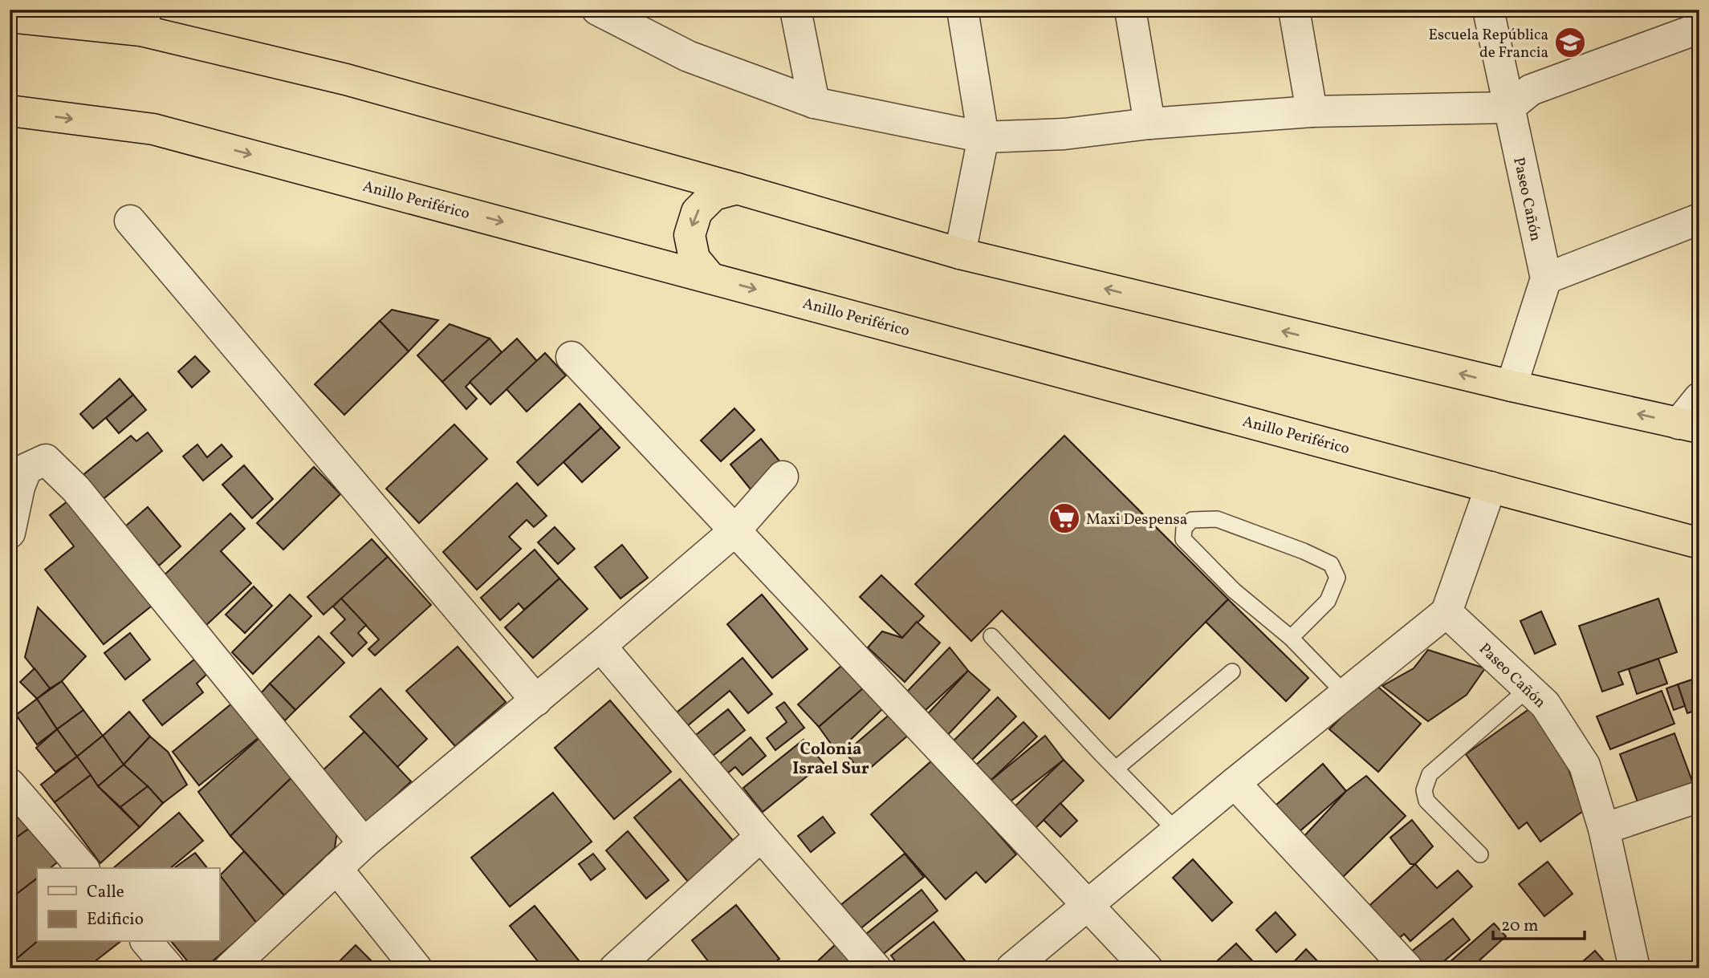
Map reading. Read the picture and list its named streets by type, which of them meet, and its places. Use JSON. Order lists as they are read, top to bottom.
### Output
{
  "streets": {
    "highway": ["Anillo Periférico"],
    "street": ["Paseo Cañón"]
  },
  "districts": ["Colonia Israel Sur"],
  "places": {
    "school or university": ["Escuela República de Francia"],
    "supermarket": ["Maxi Despensa"]
  },
  "legend": ["Calle", "Edificio"],
  "scale_bar": "20 m"
}
